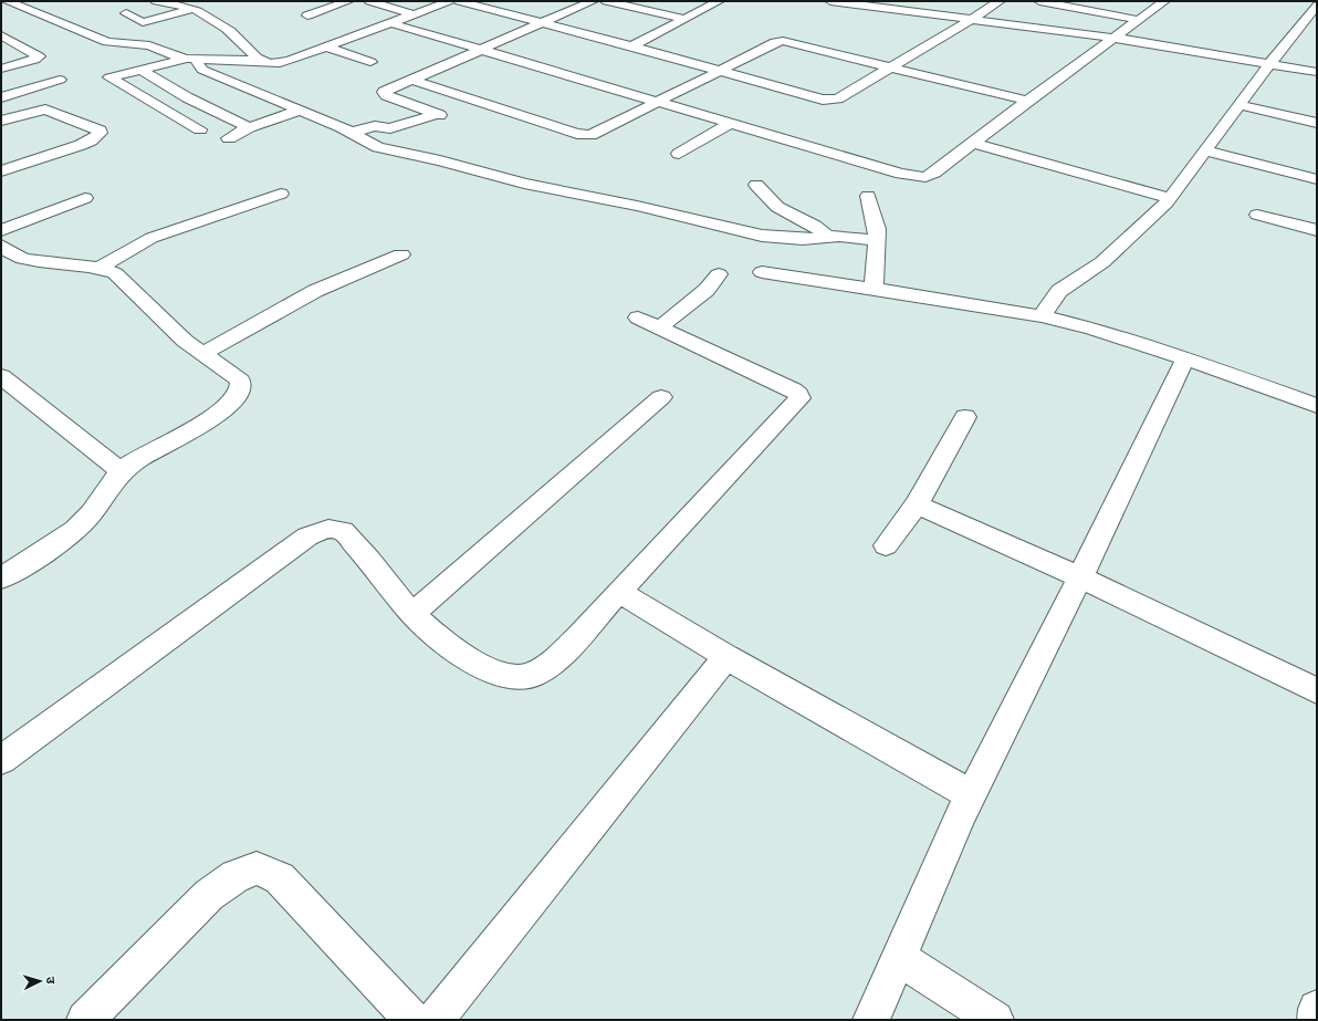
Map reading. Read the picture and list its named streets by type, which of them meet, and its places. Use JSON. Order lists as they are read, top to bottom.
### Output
{
  "north": "right"
}
